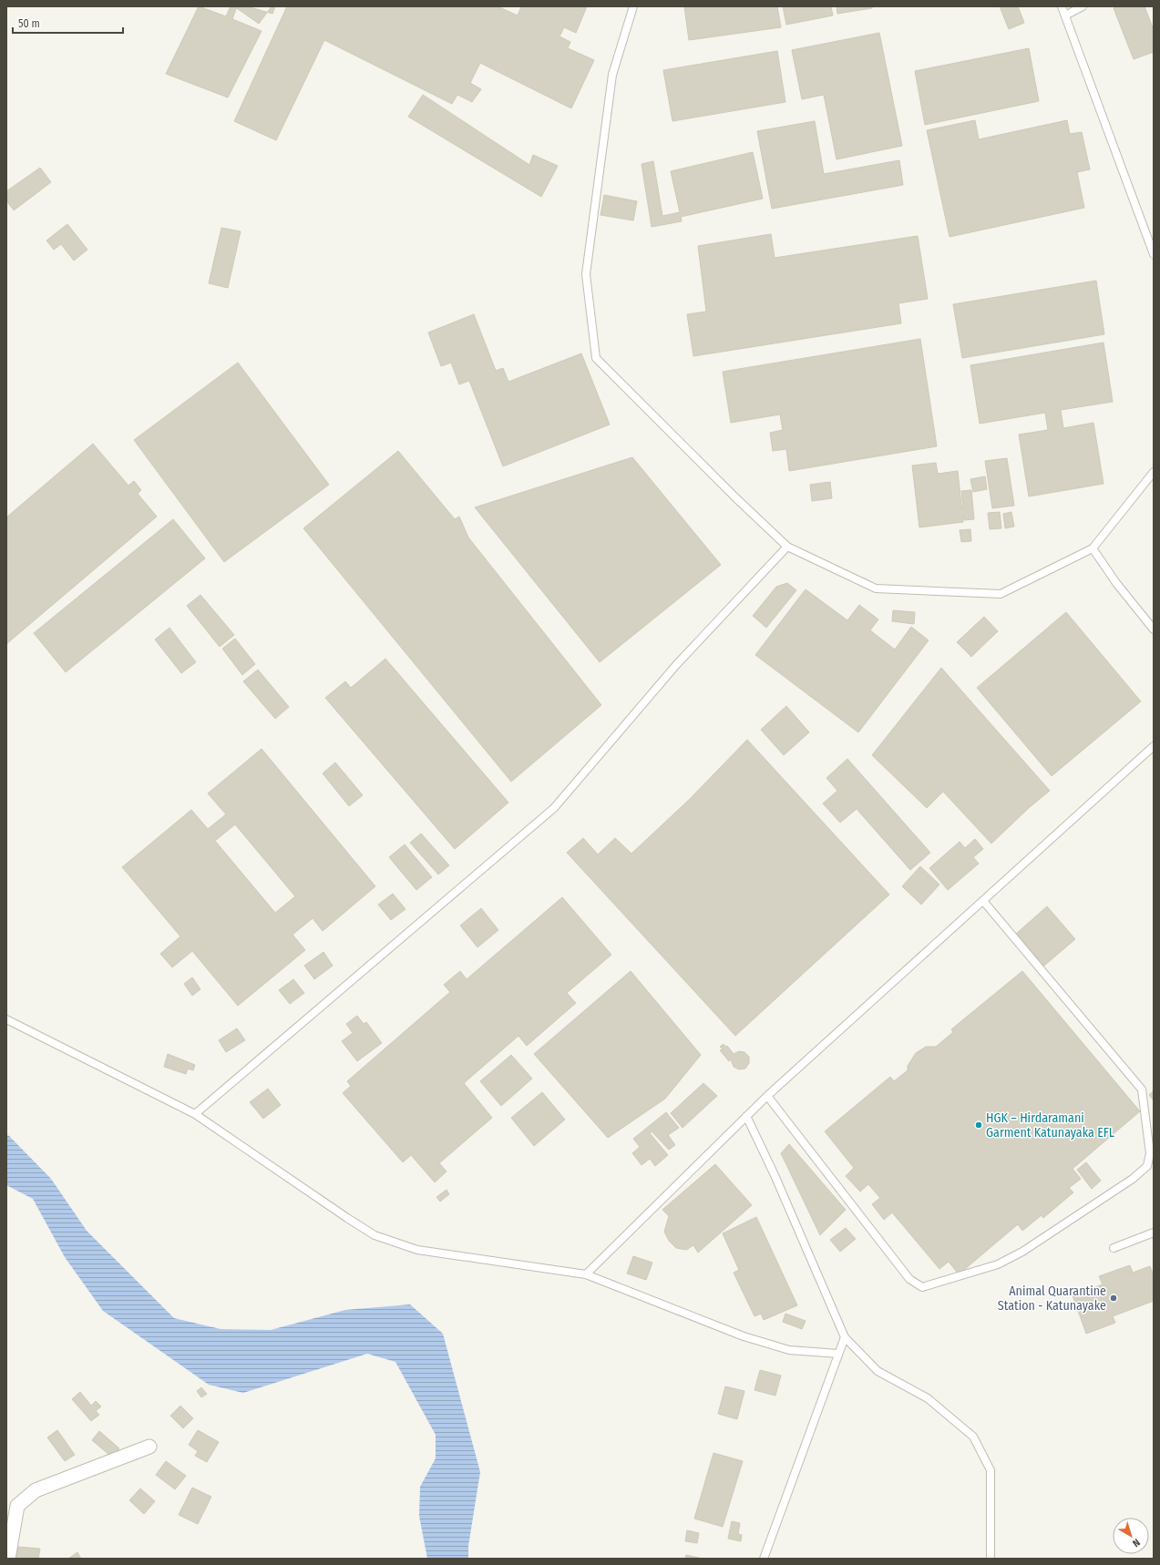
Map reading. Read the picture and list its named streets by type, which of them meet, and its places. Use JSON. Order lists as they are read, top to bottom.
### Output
{
  "places": ["HGK – Hirdaramani Garment Katunayaka EFL", "Animal Quarantine Station - Katunayake"],
  "scale_bar": "50 m",
  "north": "bottom right"
}
